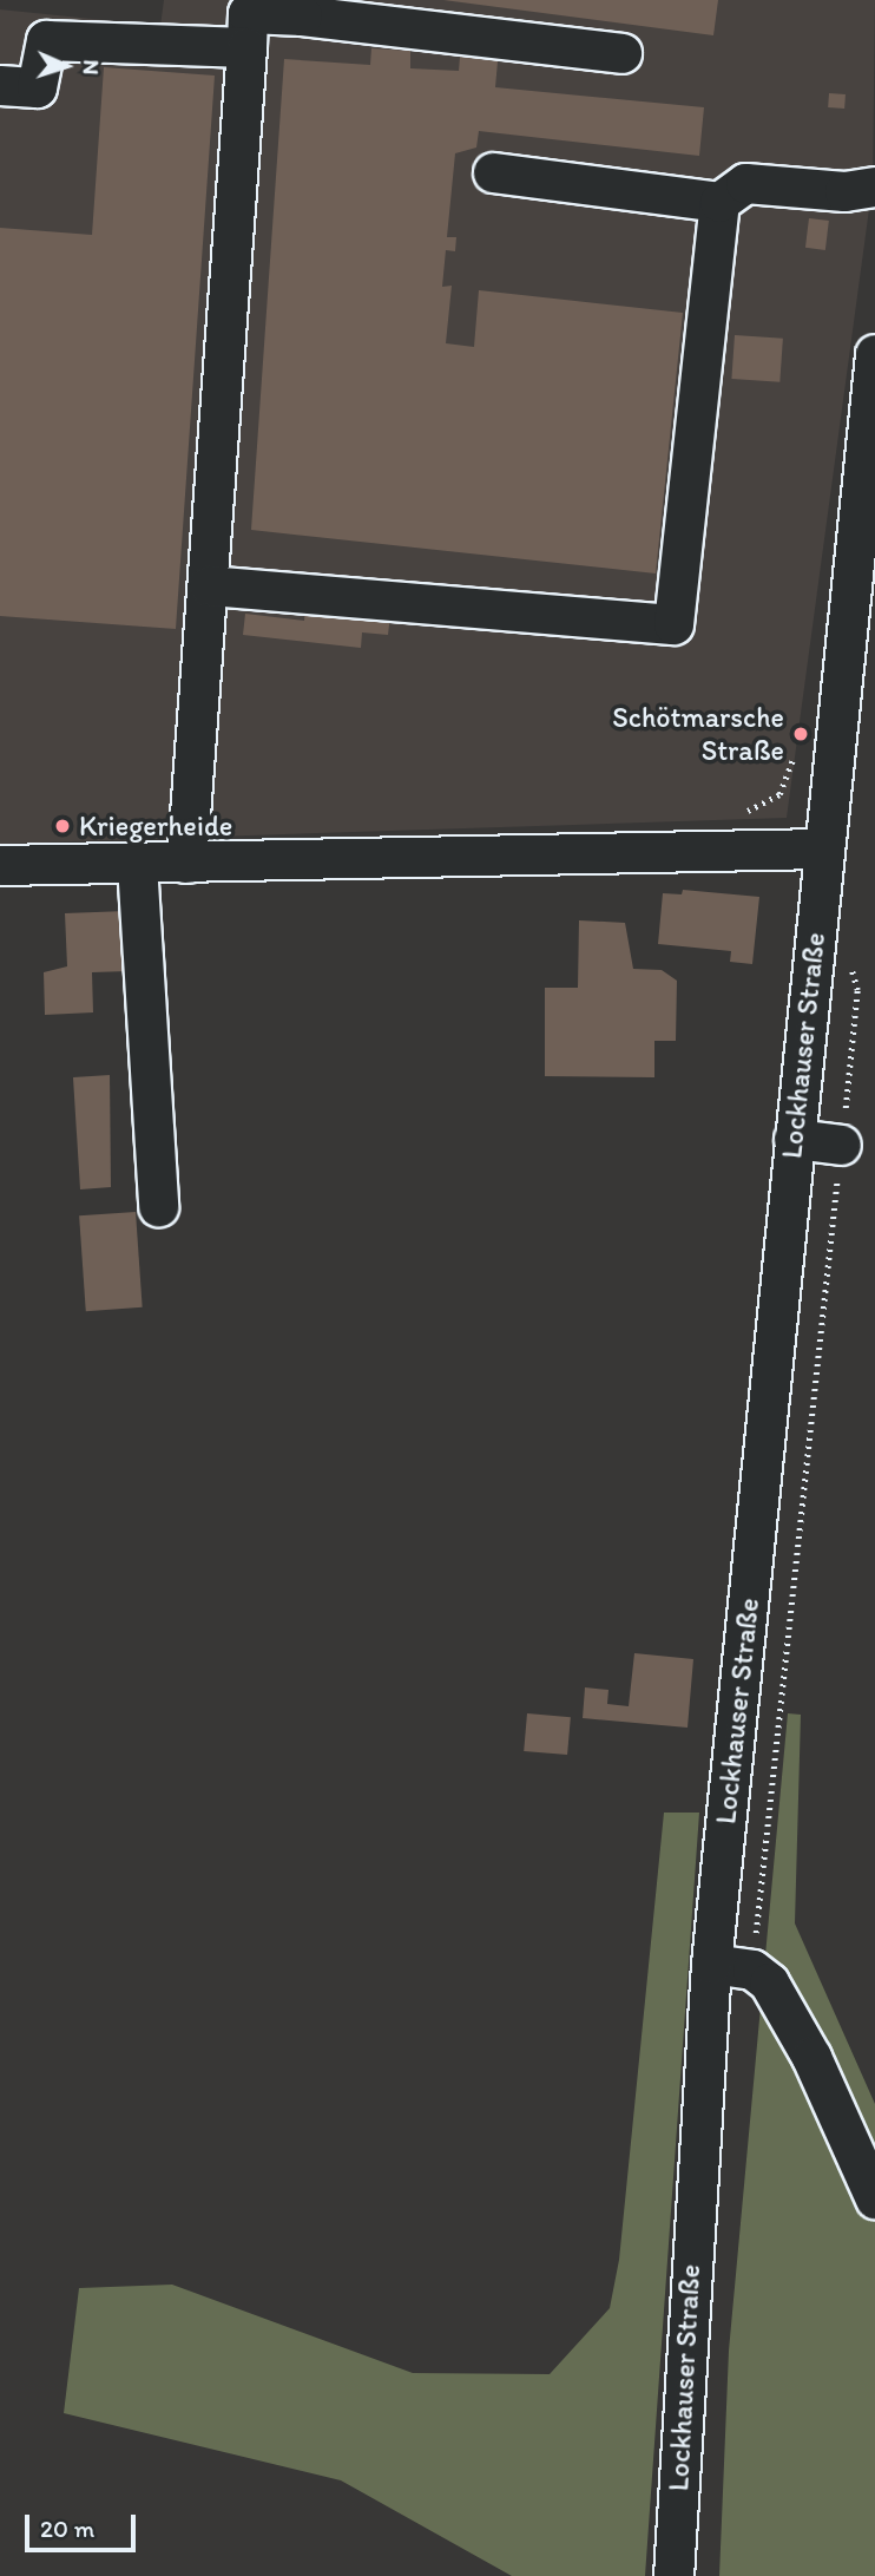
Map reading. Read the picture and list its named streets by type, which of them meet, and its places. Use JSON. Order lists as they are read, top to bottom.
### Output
{
  "streets": {
    "street": ["Lockhauser Straße"]
  },
  "places": ["Schötmarsche Straße", "Kriegerheide"],
  "scale_bar": "20 m",
  "north": "right"
}
